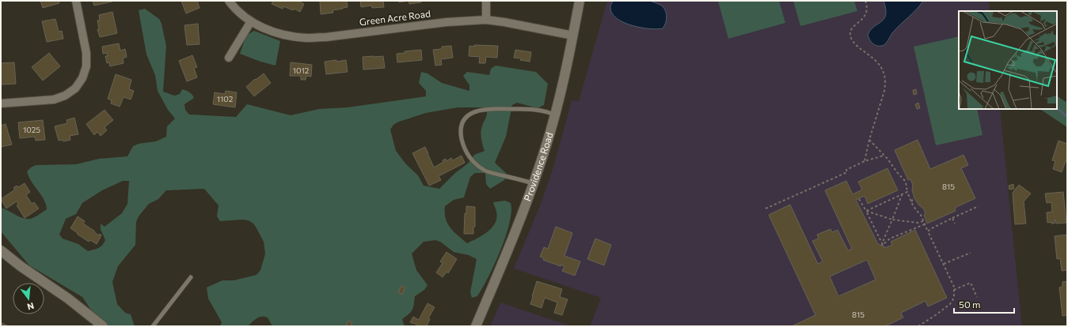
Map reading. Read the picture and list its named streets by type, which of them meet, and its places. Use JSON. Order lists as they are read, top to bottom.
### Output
{
  "streets": {
    "street": ["Green Acre Road", "Providence Road"]
  },
  "crossings": [
    ["Green Acre Road", "Providence Road"]
  ],
  "house_numbers": [
    "1012",
    "1102",
    "1025",
    "815",
    "815"
  ],
  "scale_bar": "50 m",
  "north": "bottom"
}
